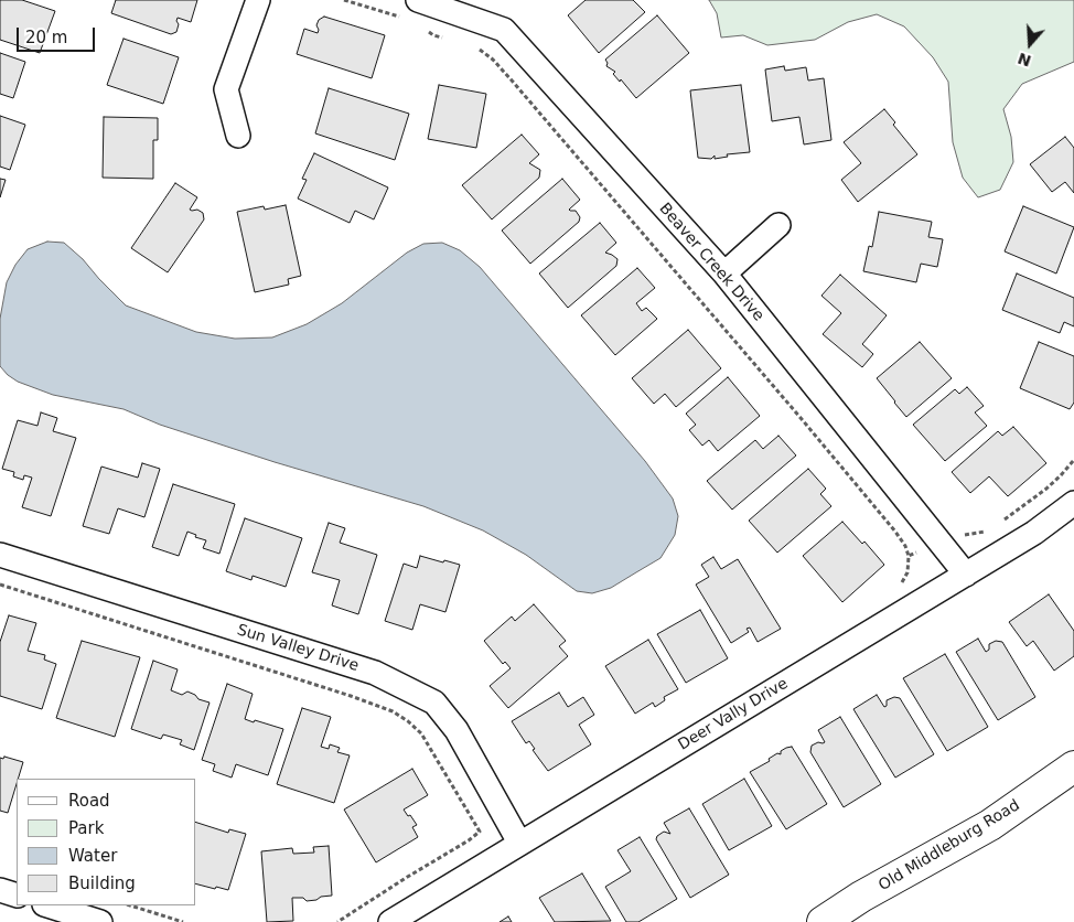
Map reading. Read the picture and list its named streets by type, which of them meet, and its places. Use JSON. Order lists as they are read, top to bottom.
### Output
{
  "streets": {
    "main road": ["Old Middleburg Road"],
    "street": ["Beaver Creek Drive", "Sun Valley Drive", "Deer Vally Drive"]
  },
  "crossings": [
    ["Beaver Creek Drive", "Deer Vally Drive"],
    ["Sun Valley Drive", "Deer Vally Drive"]
  ],
  "legend": [
    "Road",
    "Park",
    "Water",
    "Building"
  ],
  "scale_bar": "20 m",
  "north": "bottom"
}
